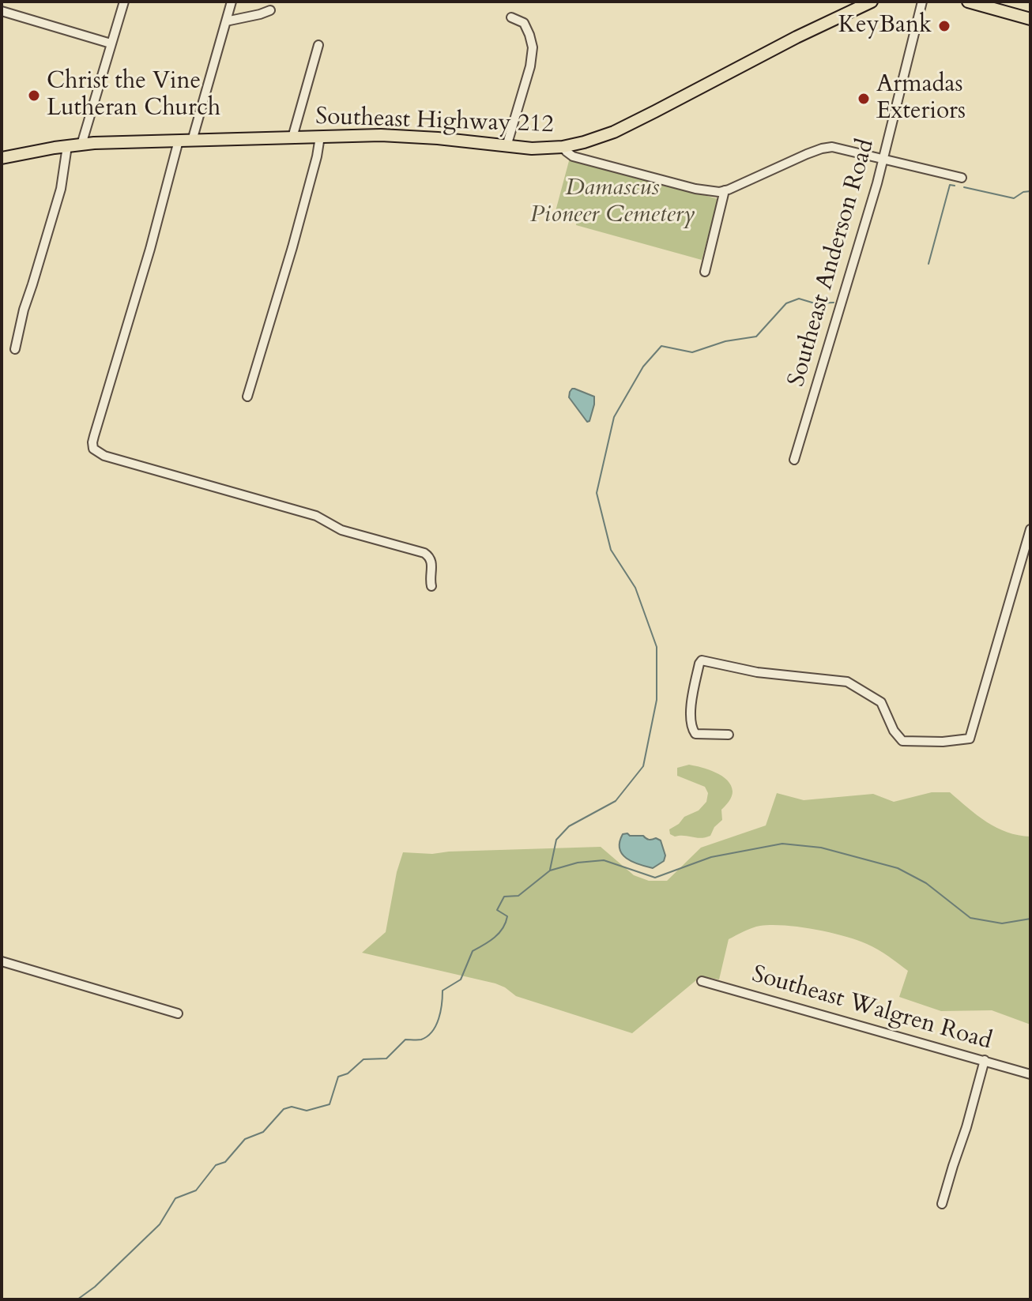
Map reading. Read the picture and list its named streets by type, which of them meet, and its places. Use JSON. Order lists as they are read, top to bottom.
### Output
{
  "streets": {
    "highway": ["Southeast Highway 212"],
    "street": ["Southeast Anderson Road", "Southeast Walgren Road"]
  },
  "parks": ["Damascus Pioneer Cemetery"],
  "places": ["KeyBank", "Christ the Vine Lutheran Church", "Armadas Exteriors"]
}
